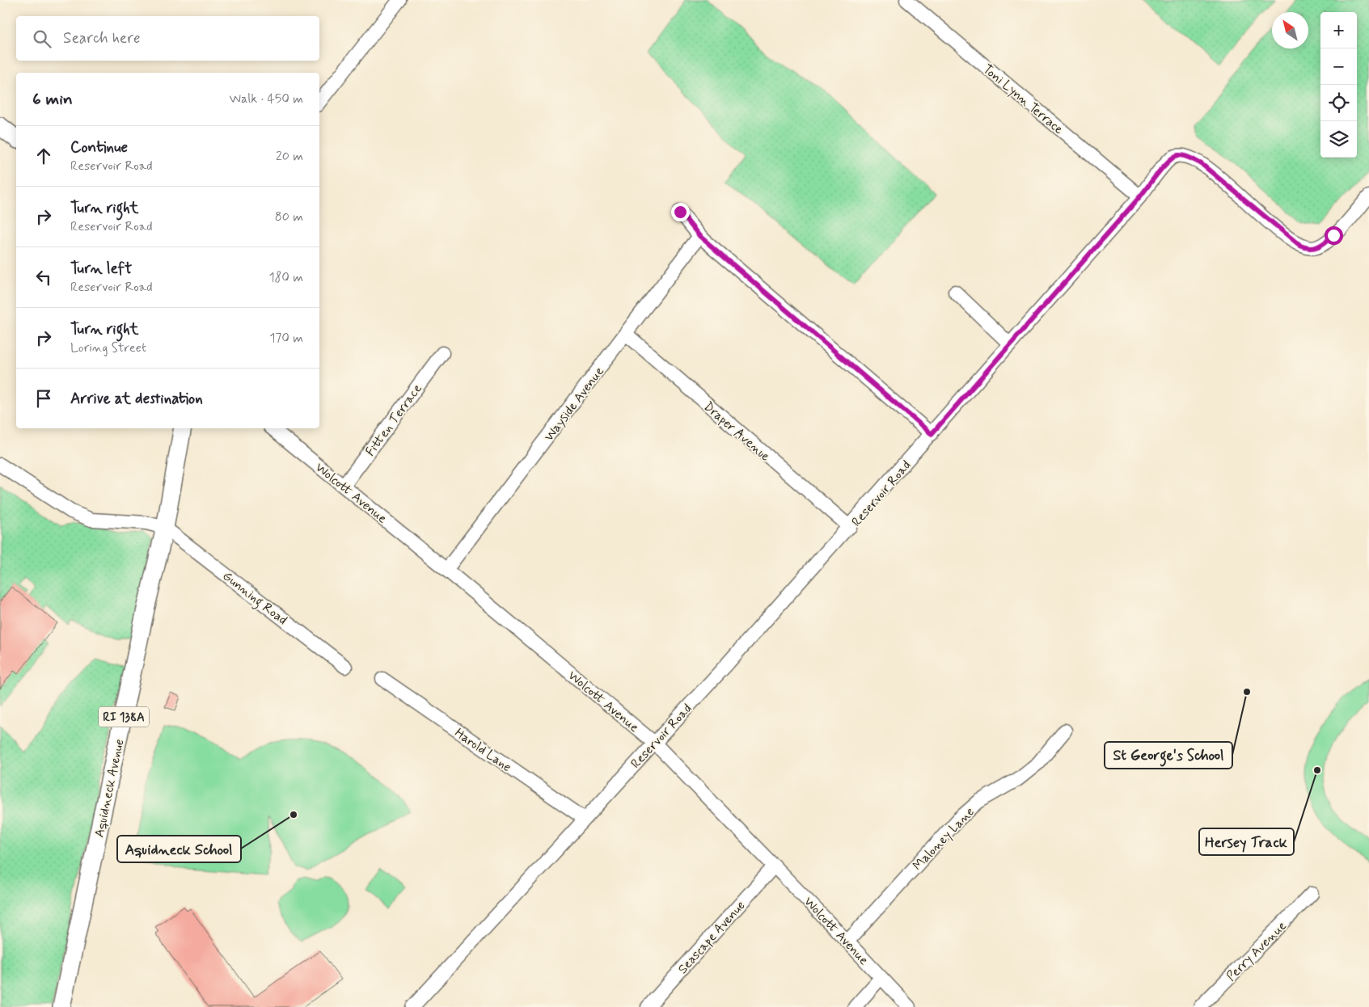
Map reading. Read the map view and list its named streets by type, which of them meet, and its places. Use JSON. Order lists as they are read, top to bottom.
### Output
{
  "streets": {
    "main road": ["RI 138A", "Aquidneck Avenue"],
    "street": [
      "Toni Lynn Terrace",
      "Wayside Avenue",
      "Fitten Terrace",
      "Draper Avenue",
      "Wolcott Avenue",
      "Reservoir Road",
      "Gunning Road",
      "Harold Lane",
      "Maloney Lane",
      "Seascape Avenue",
      "Perry Avenue"
    ]
  },
  "crossings": [
    ["Toni Lynn Terrace", "Reservoir Road"],
    ["Wayside Avenue", "Draper Avenue"],
    ["Wayside Avenue", "Wolcott Avenue"],
    ["Fitten Terrace", "Wolcott Avenue"],
    ["Draper Avenue", "Reservoir Road"],
    ["Wolcott Avenue", "Reservoir Road"],
    ["Wolcott Avenue", "Maloney Lane"],
    ["Wolcott Avenue", "Seascape Avenue"],
    ["Reservoir Road", "Harold Lane"],
    ["Gunning Road", "Aquidneck Avenue"]
  ],
  "places": ["St George's School", "Hersey Track", "Aquidneck School"],
  "north": "top left",
  "page": {
    "map_buttons": ["+", "−"],
    "search": "Search here",
    "heading": ["6 min", "Walk · 450 m"],
    "list": [
      ["Continue", "Reservoir Road", "20 m"],
      ["Turn right", "Reservoir Road", "80 m"],
      ["Turn left", "Reservoir Road", "180 m"],
      ["Turn right", "Loring Street", "170 m"],
      "Arrive at destination"
    ]
  }
}
